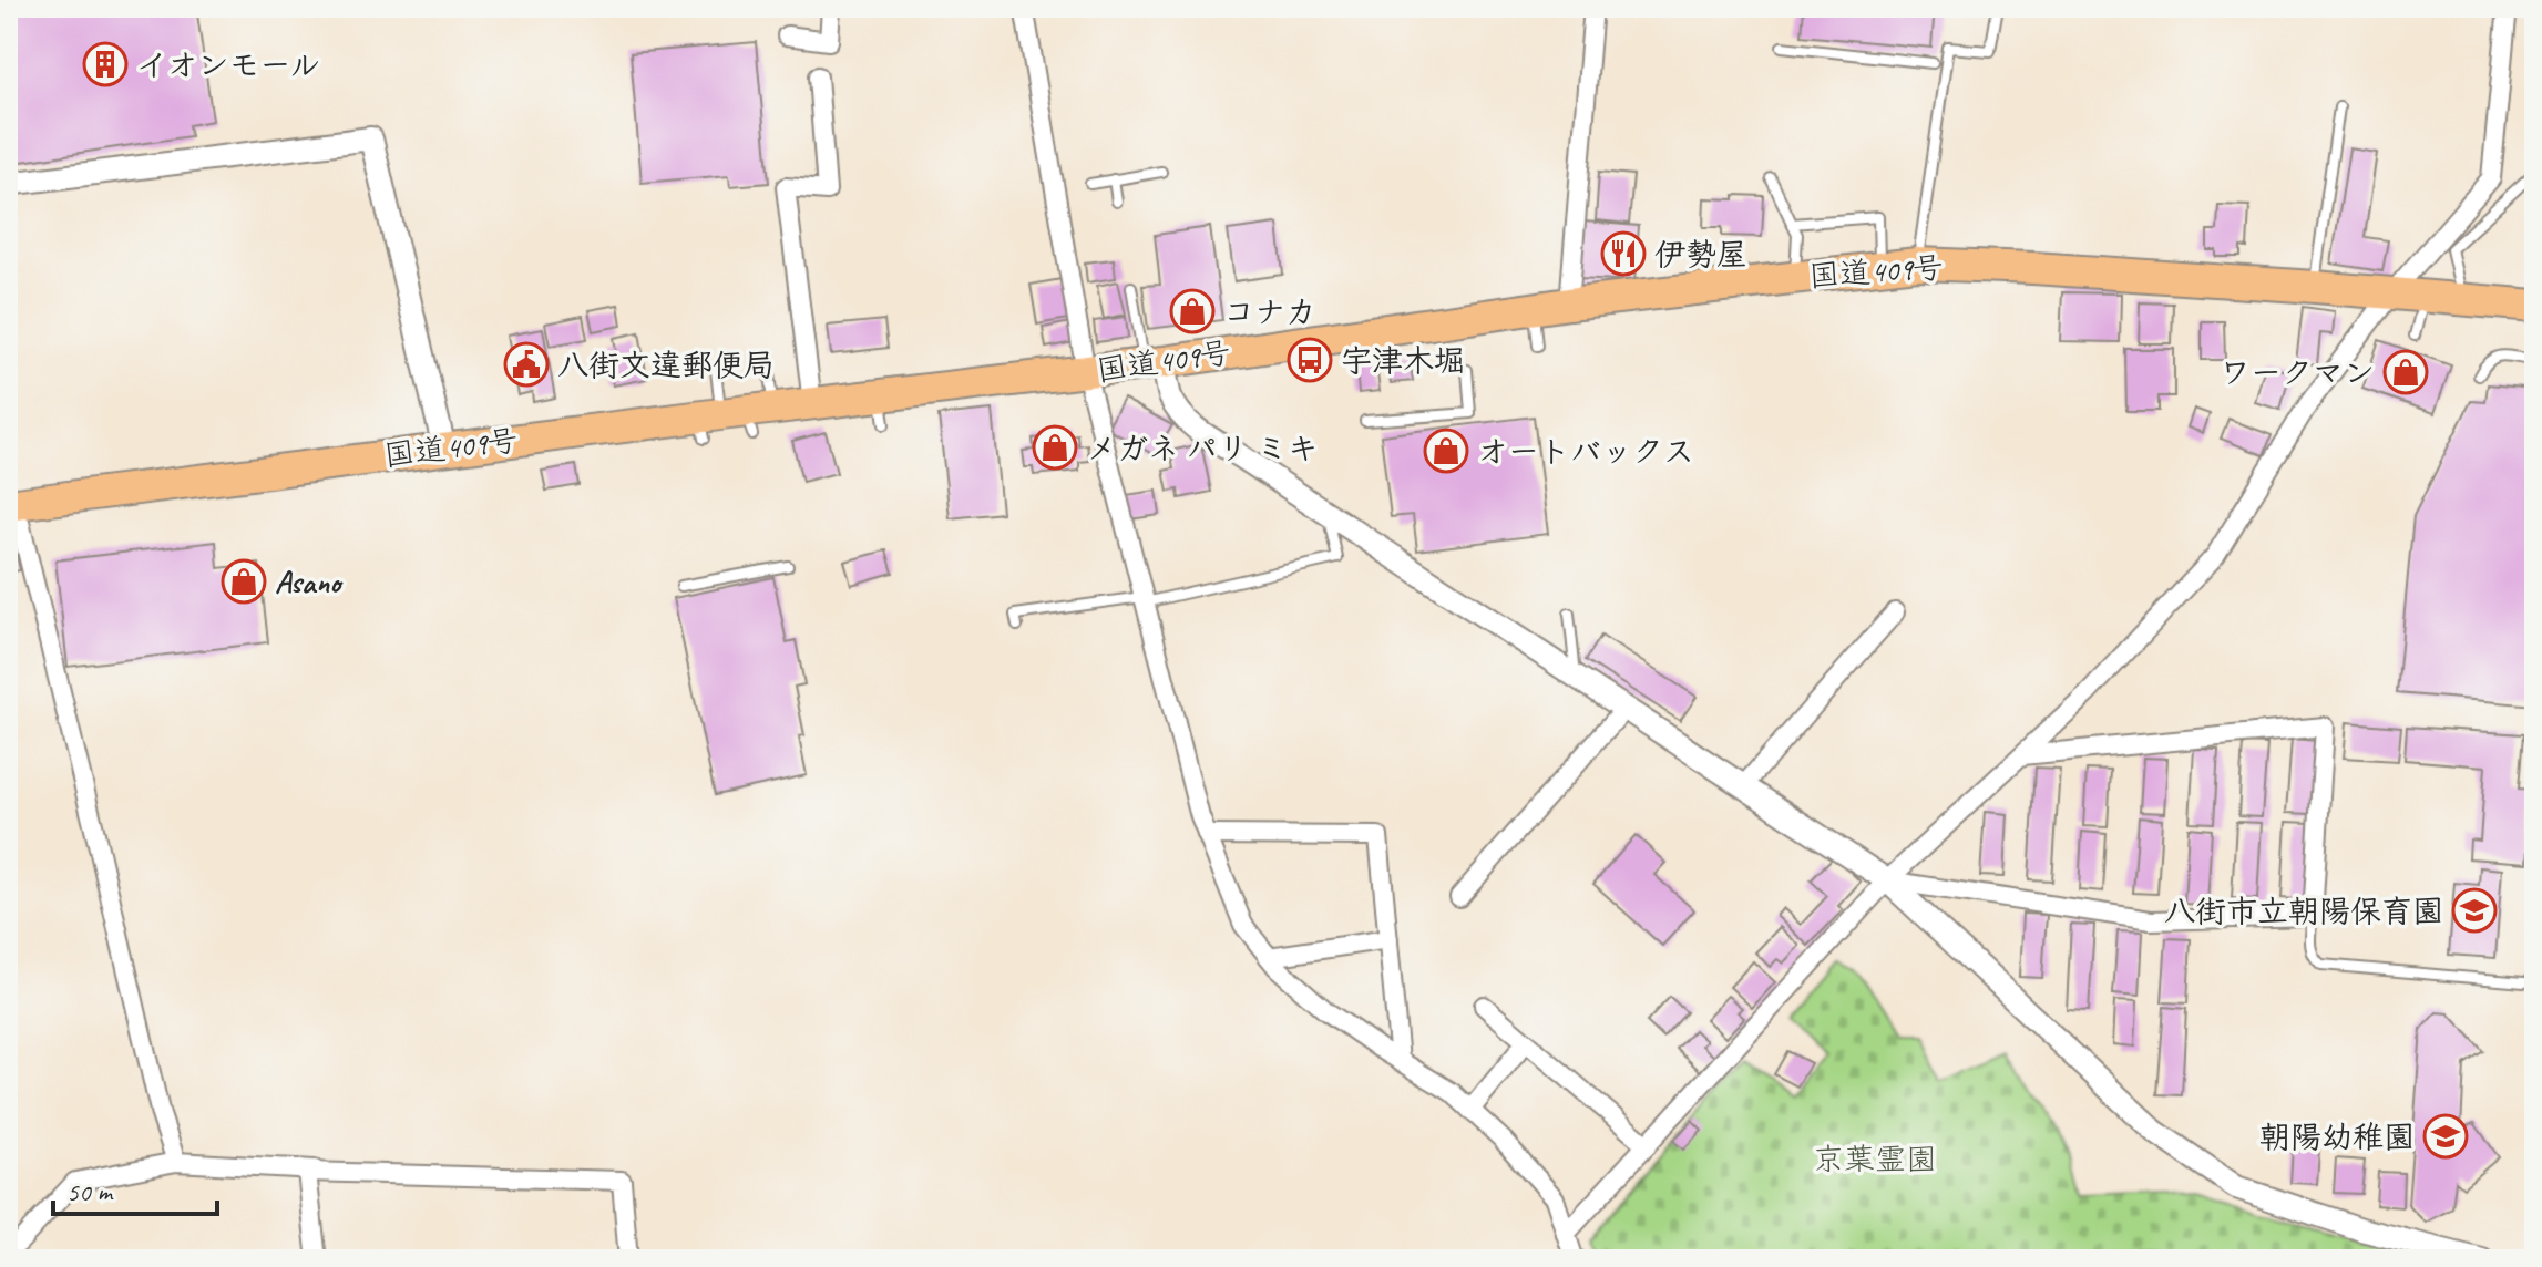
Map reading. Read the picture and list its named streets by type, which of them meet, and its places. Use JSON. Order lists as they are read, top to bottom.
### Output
{
  "streets": {
    "highway": ["国道409号"]
  },
  "parks": ["京葉霊園"],
  "places": {
    "building": ["イオンモール"],
    "restaurant": ["伊勢屋"],
    "shop": [
      "コナカ",
      "ワークマン",
      "メガネ パリ ミキ",
      "オートバックス",
      "Asano"
    ],
    "bus stop": ["宇津木堀"],
    "public building": ["八街文違郵便局"],
    "school or university": ["八街市立朝陽保育園", "朝陽幼稚園"]
  },
  "scale_bar": "50 m"
}
